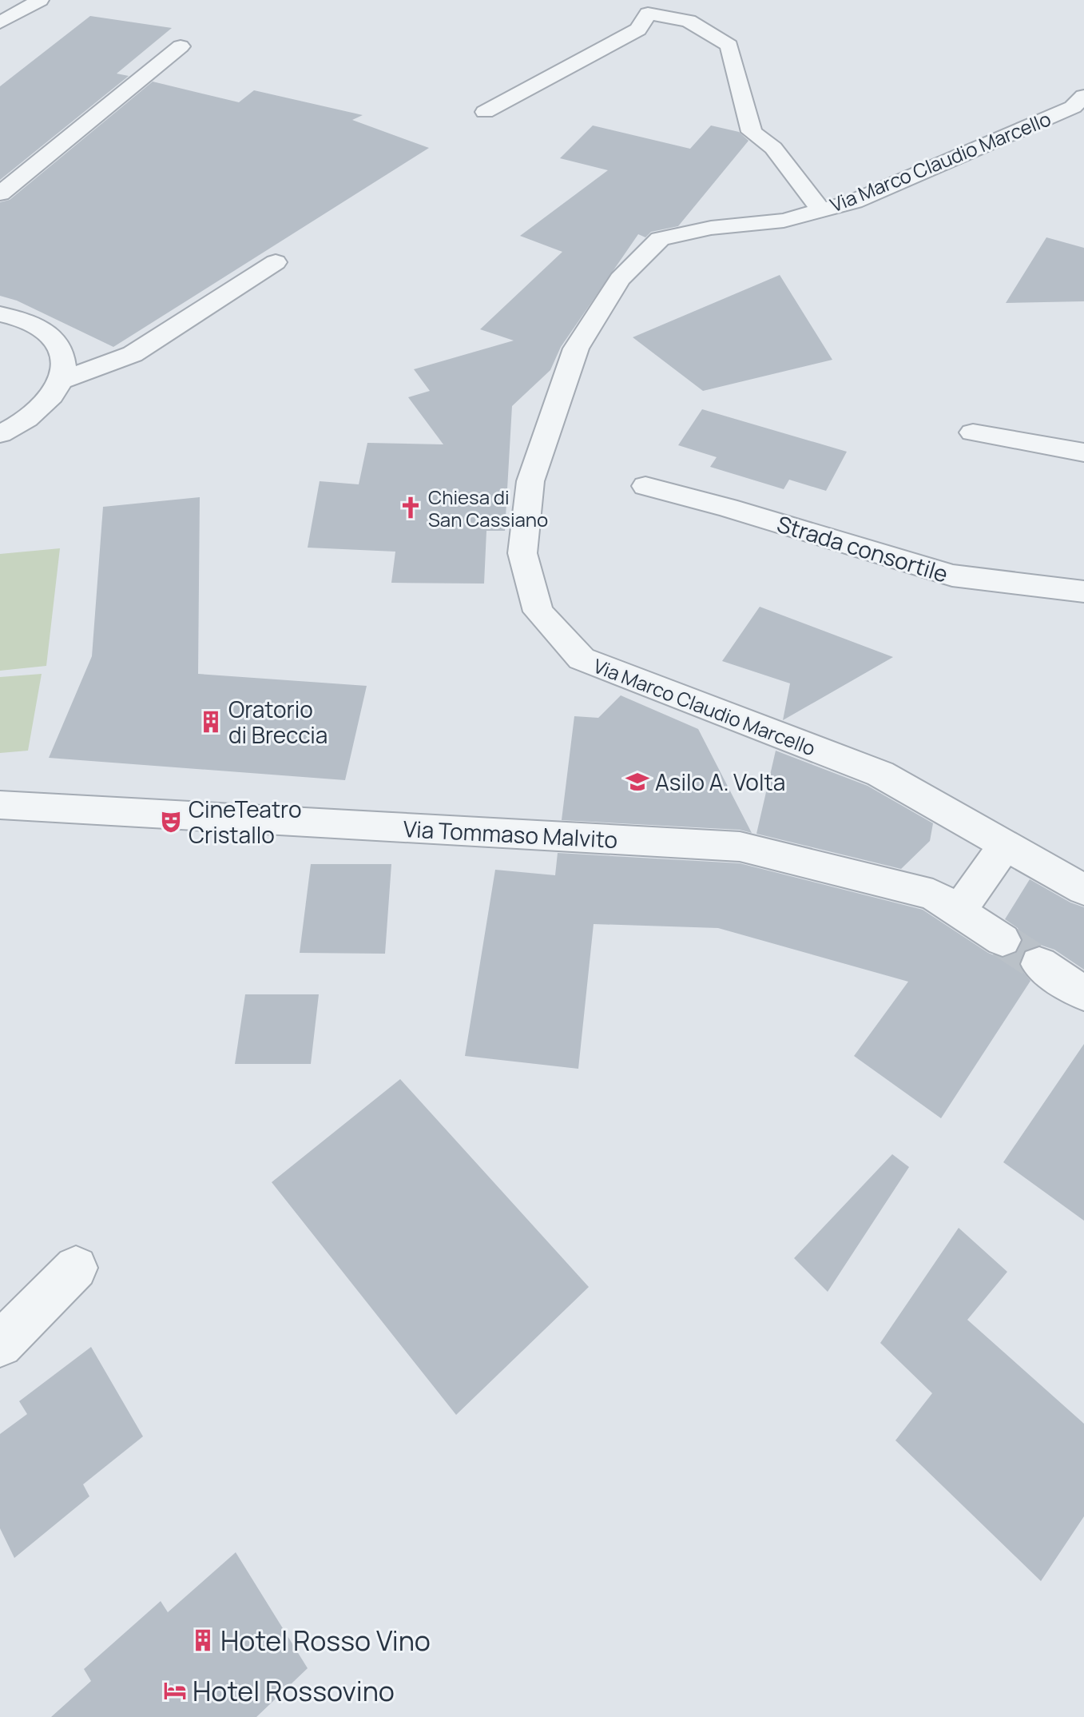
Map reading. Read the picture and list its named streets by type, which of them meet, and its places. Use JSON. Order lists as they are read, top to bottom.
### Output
{
  "streets": {
    "street": ["Via Marco Claudio Marcello", "Strada consortile", "Via Tommaso Malvito"]
  },
  "places": {
    "church": ["Chiesa di San Cassiano"],
    "building": ["Oratorio di Breccia", "Hotel Rosso Vino"],
    "school or university": ["Asilo A. Volta"],
    "theatre": ["CineTeatro Cristallo"],
    "hotel": ["Hotel Rossovino"]
  }
}
